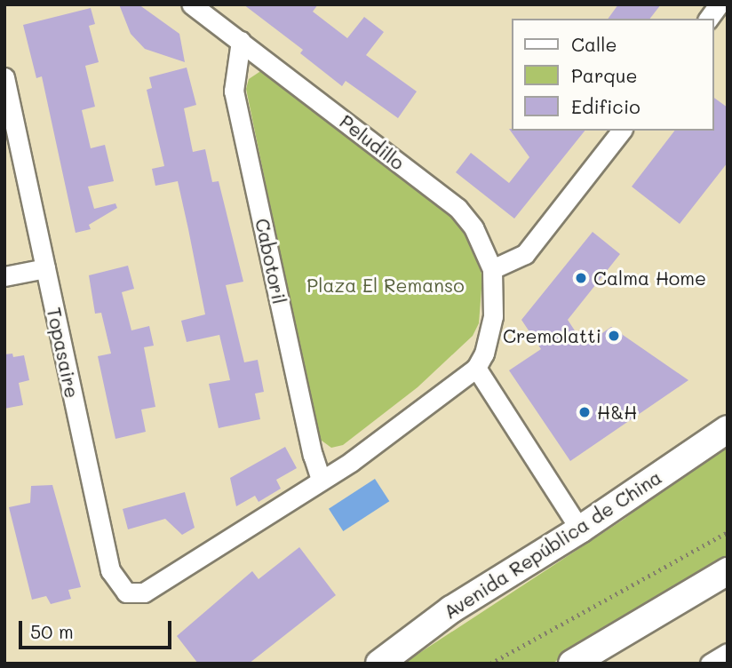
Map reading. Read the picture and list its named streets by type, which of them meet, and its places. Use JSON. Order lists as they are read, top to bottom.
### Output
{
  "streets": {
    "main road": ["Avenida República de China"],
    "street": ["Peludillo", "Cabotoril", "Topasaire"]
  },
  "crossings": [
    ["Peludillo", "Cabotoril"],
    ["Cabotoril", "Topasaire"]
  ],
  "parks": ["Plaza El Remanso"],
  "places": ["Calma Home", "Cremolatti", "H&H"],
  "legend": ["Calle", "Parque", "Edificio"],
  "scale_bar": "50 m"
}
